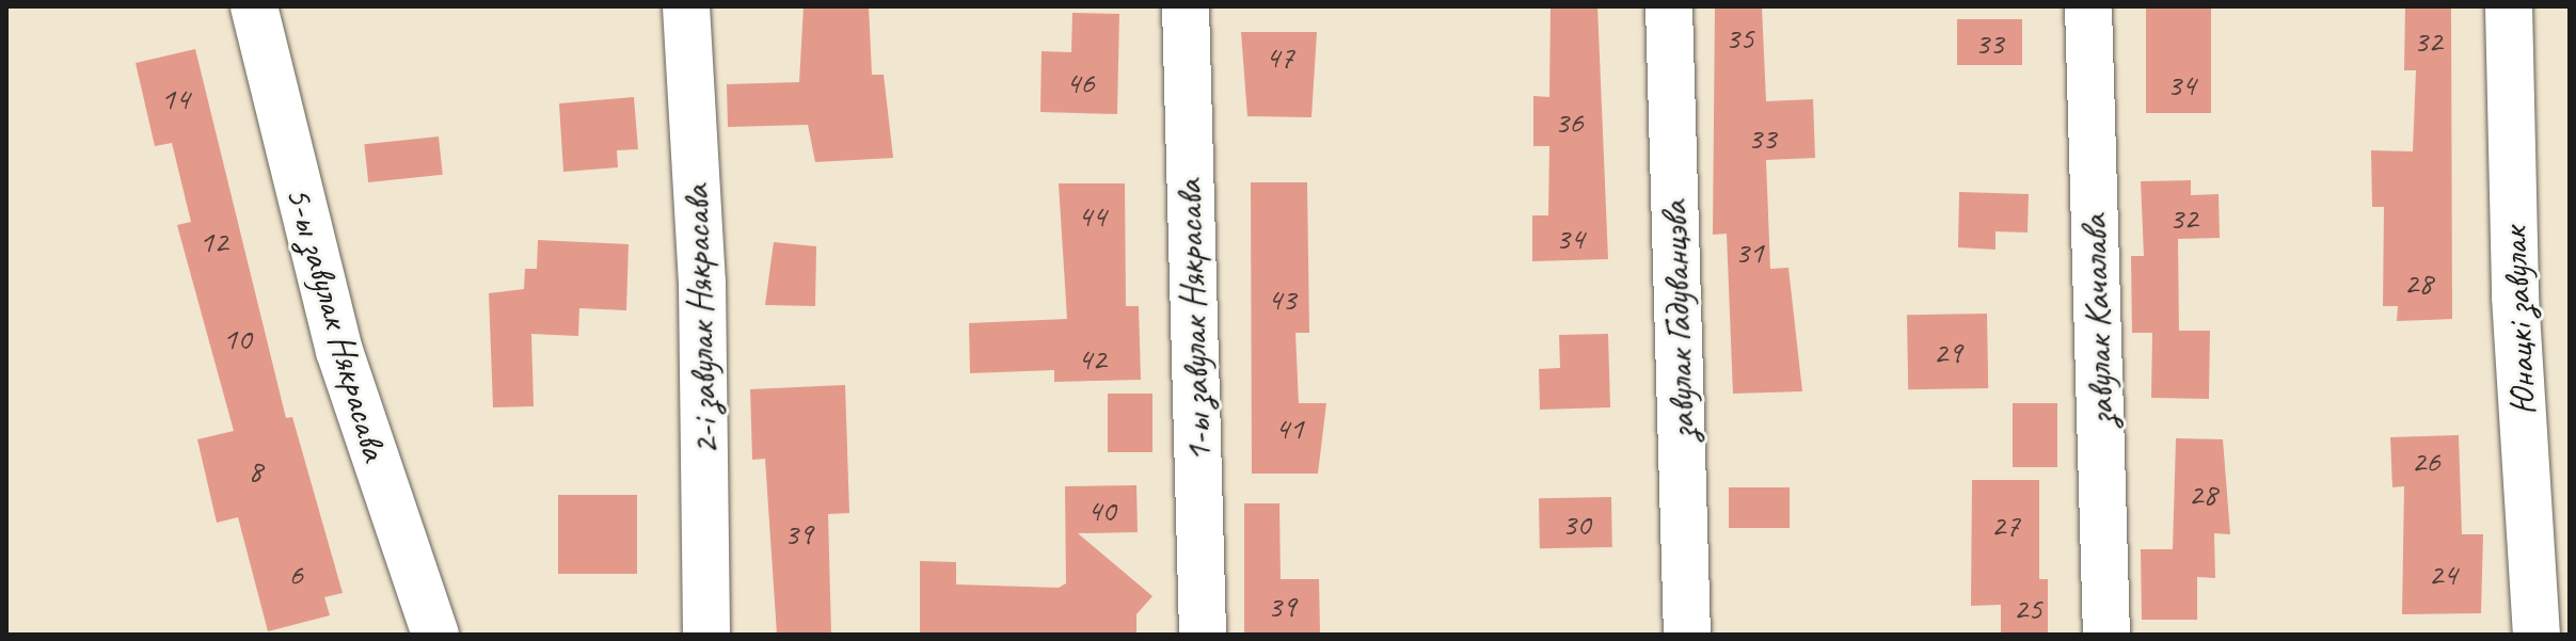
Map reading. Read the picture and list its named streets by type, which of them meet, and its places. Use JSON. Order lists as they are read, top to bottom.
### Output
{
  "streets": {
    "street": [
      "2-і завулак Някрасава",
      "завулак Гадуванцэва",
      "завулак Качалава",
      "1-ы завулак Някрасава",
      "Юнацкі завулак",
      "5-ы завулак Някрасава"
    ]
  },
  "house_numbers": [
    "35",
    "32",
    "33",
    "47",
    "46",
    "34",
    "14",
    "36",
    "33",
    "44",
    "32",
    "34",
    "12",
    "31",
    "28",
    "43",
    "10",
    "29",
    "42",
    "41",
    "26",
    "8",
    "28",
    "40",
    "30",
    "27",
    "39",
    "6",
    "24",
    "39",
    "25"
  ]
}
